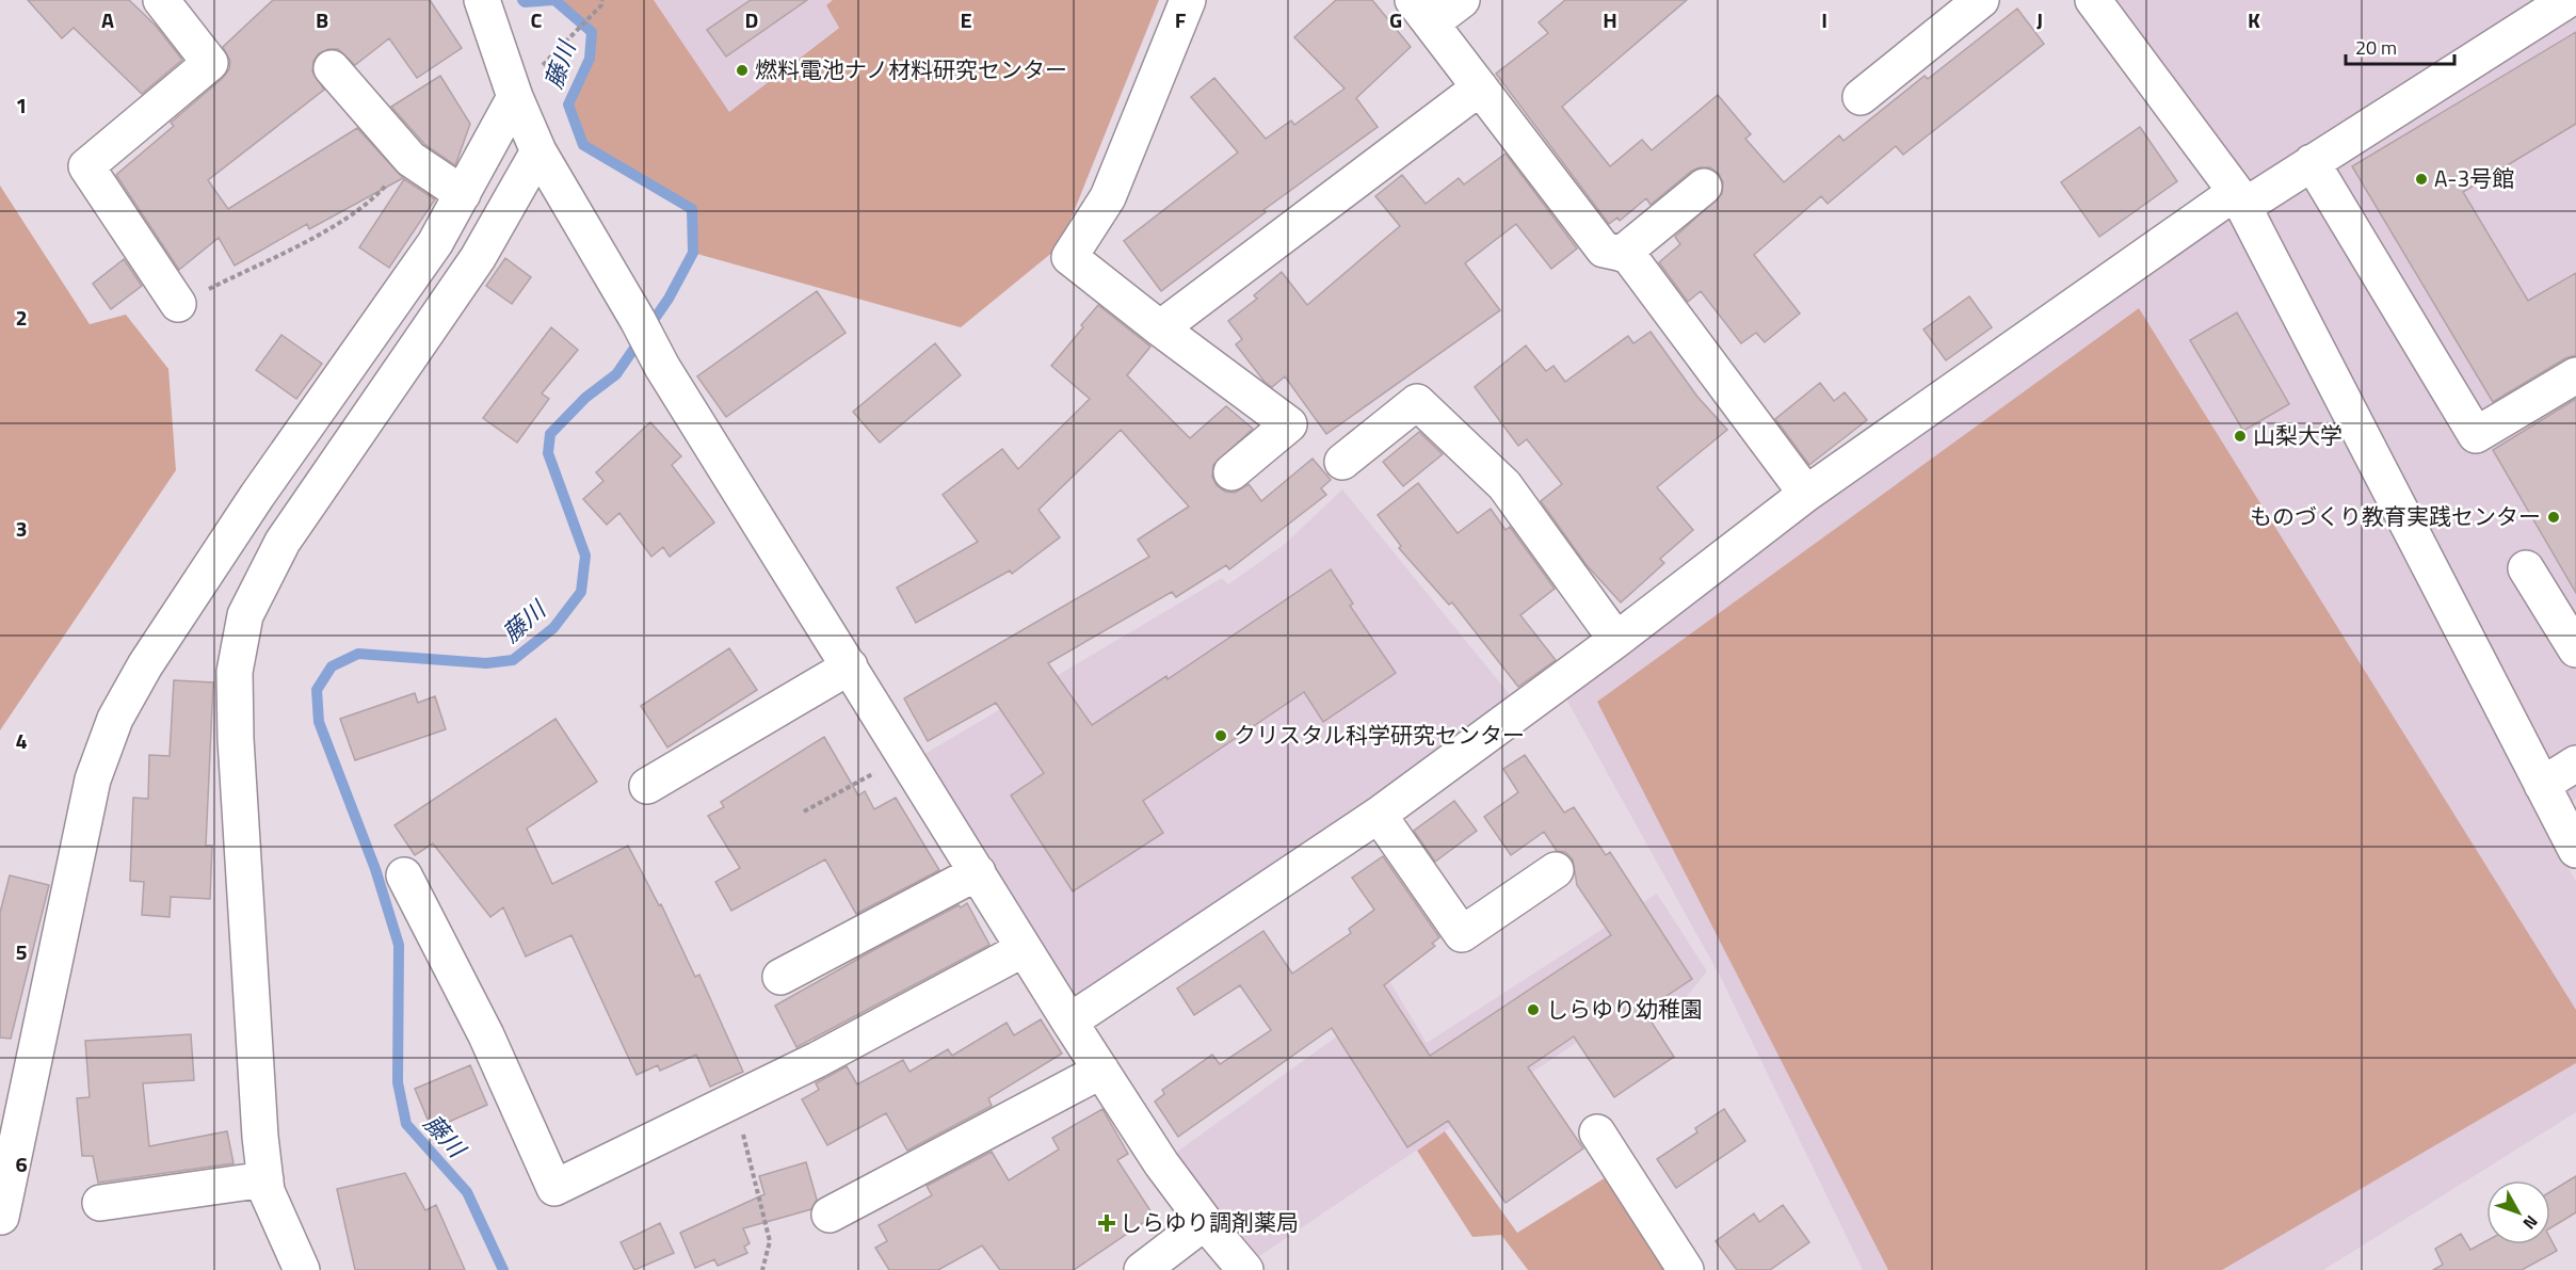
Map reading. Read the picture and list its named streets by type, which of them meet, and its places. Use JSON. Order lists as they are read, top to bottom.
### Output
{
  "water": ["藤川"],
  "places": {
    "other": [
      "燃料電池ナノ材料研究センター",
      "A-3号館",
      "山梨大学",
      "ものづくり教育実践センター",
      "クリスタル科学研究センター",
      "しらゆり幼稚園"
    ],
    "health": ["しらゆり調剤薬局"]
  },
  "scale_bar": "20 m",
  "north": "bottom right",
  "grid": {
    "columns": [
      "A",
      "B",
      "C",
      "D",
      "E",
      "F",
      "G",
      "H",
      "I",
      "J",
      "K"
    ],
    "rows": [
      "1",
      "2",
      "3",
      "4",
      "5",
      "6"
    ]
  }
}
